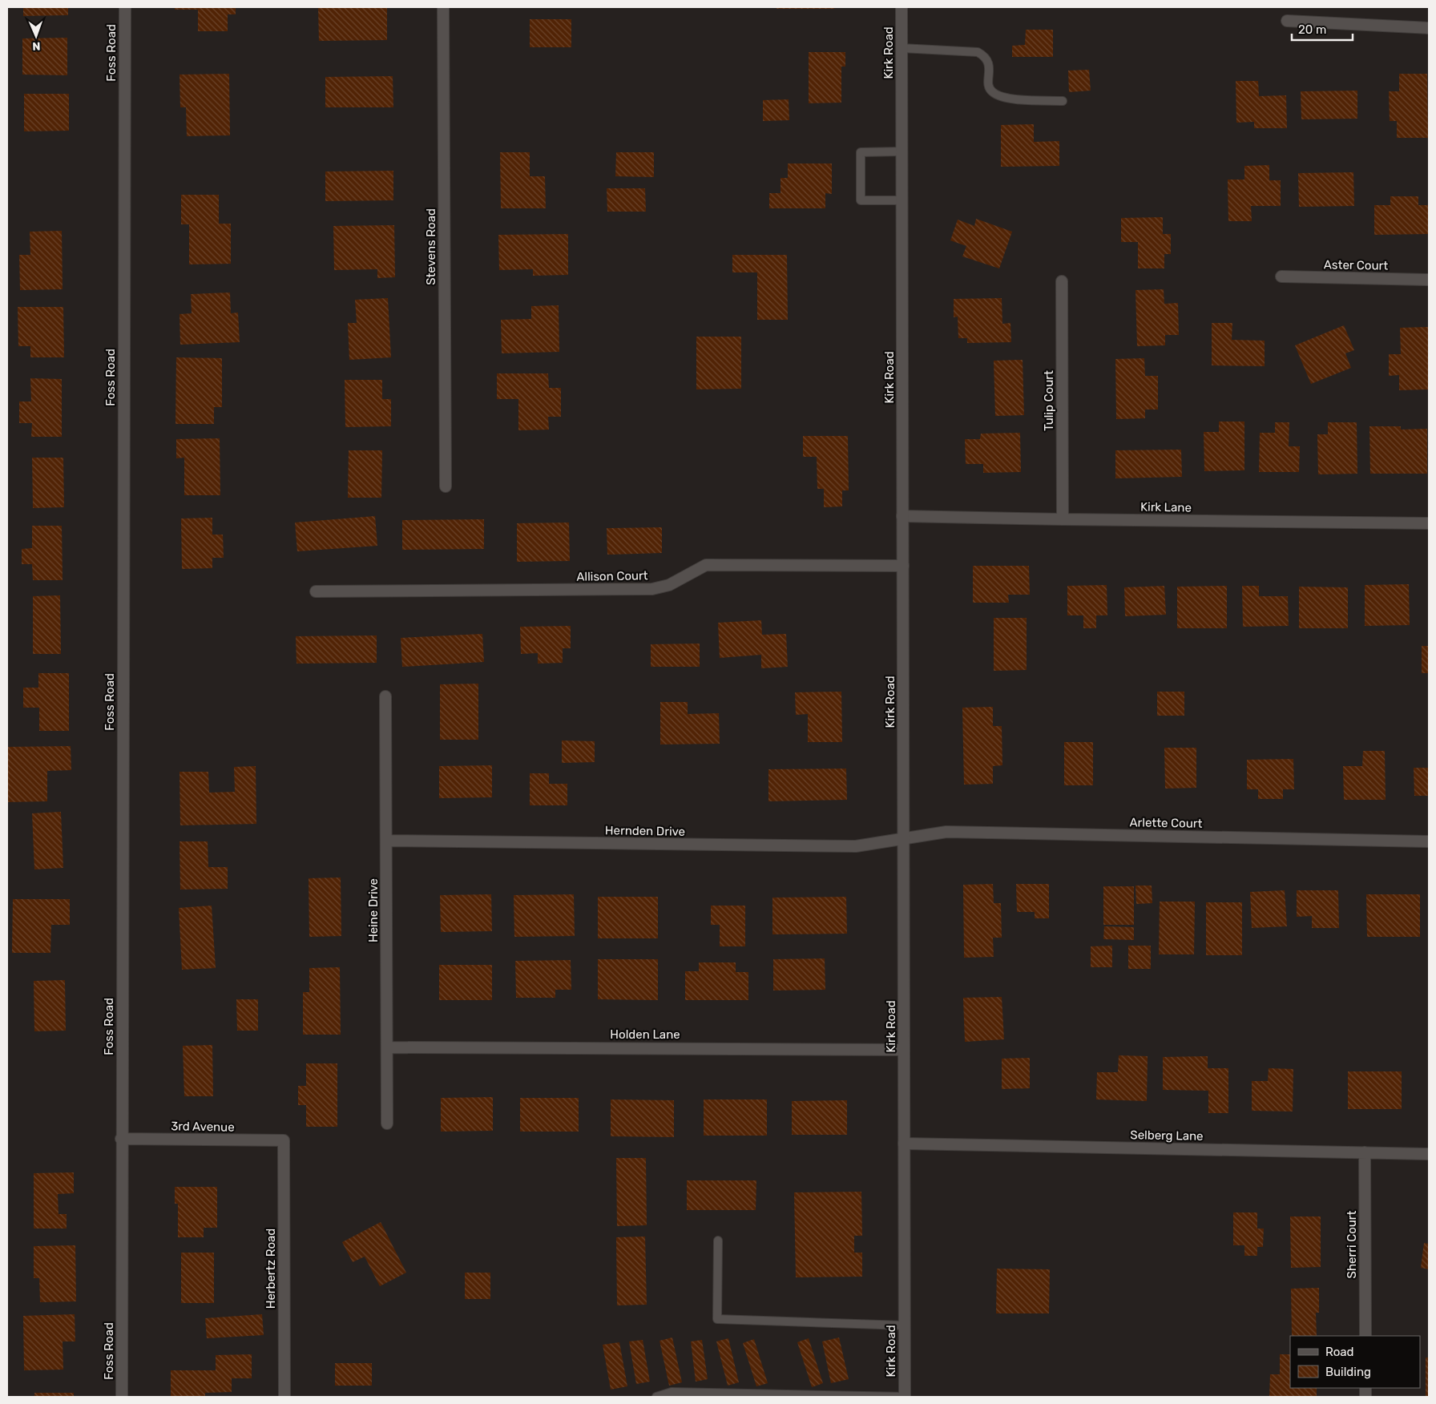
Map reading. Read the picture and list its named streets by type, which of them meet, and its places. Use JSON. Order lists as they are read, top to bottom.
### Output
{
  "streets": {
    "street": [
      "Foss Road",
      "Kirk Road",
      "Stevens Road",
      "Aster Court",
      "Tulip Court",
      "Kirk Lane",
      "Allison Court",
      "Arlette Court",
      "Hernden Drive",
      "Heine Drive",
      "Holden Lane",
      "3rd Avenue",
      "Selberg Lane",
      "Sherri Court",
      "Herbertz Road"
    ]
  },
  "crossings": [
    ["Foss Road", "3rd Avenue"],
    ["Kirk Road", "Kirk Lane"],
    ["Kirk Road", "Allison Court"],
    ["Kirk Road", "Arlette Court"],
    ["Kirk Road", "Hernden Drive"],
    ["Kirk Road", "Holden Lane"],
    ["Kirk Road", "Selberg Lane"],
    ["Tulip Court", "Kirk Lane"],
    ["Arlette Court", "Hernden Drive"],
    ["Hernden Drive", "Heine Drive"],
    ["Heine Drive", "Holden Lane"],
    ["3rd Avenue", "Herbertz Road"],
    ["Selberg Lane", "Sherri Court"]
  ],
  "legend": ["Road", "Building"],
  "scale_bar": "20 m",
  "north": "bottom"
}
